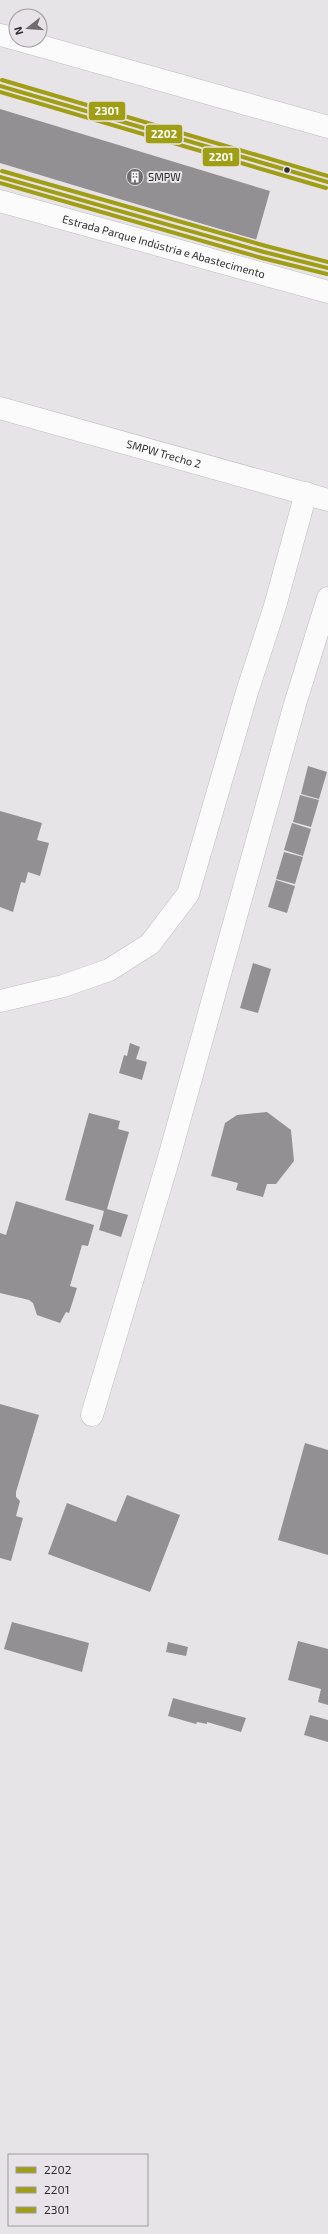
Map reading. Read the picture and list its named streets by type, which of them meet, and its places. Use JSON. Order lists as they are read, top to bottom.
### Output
{
  "streets": {
    "main road": ["Estrada Parque Indústria e Abastecimento", "SMPW Trecho 2"]
  },
  "places": {
    "building": ["SMPW"]
  },
  "lines": ["transit line 2301", "transit line 2202", "transit line 2201"],
  "legend": ["2202", "2201", "2301"],
  "north": "left"
}
